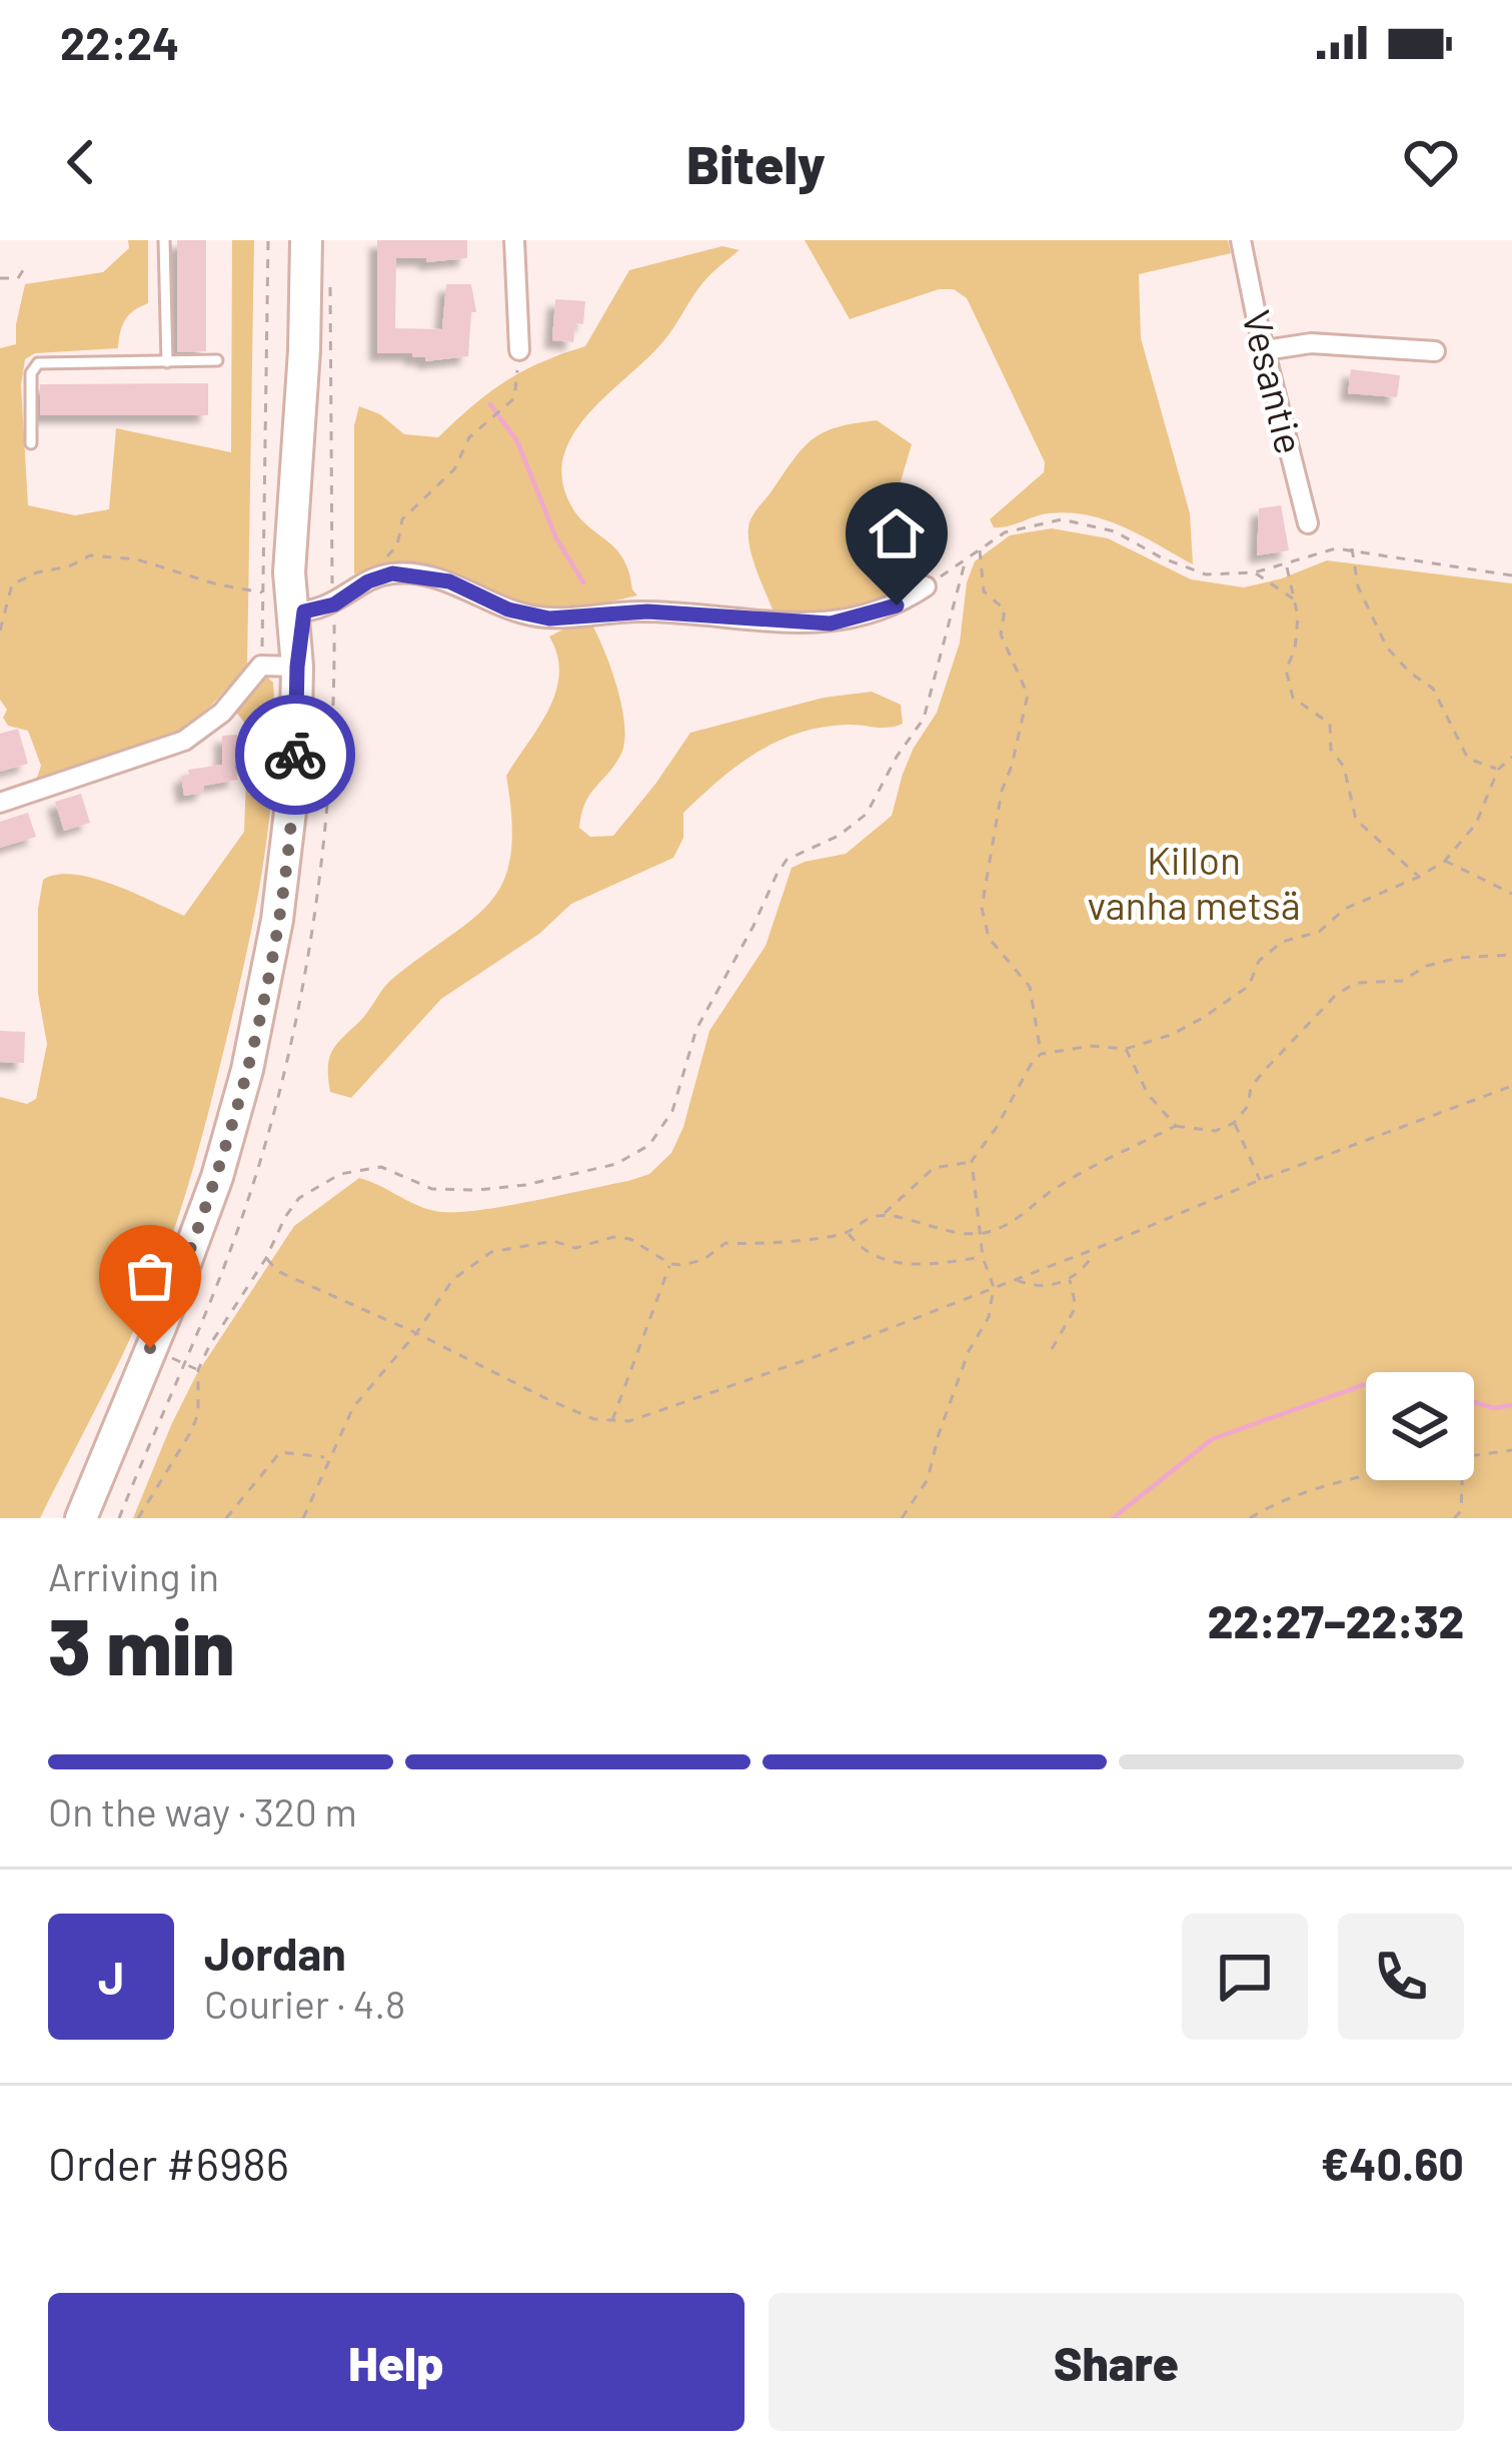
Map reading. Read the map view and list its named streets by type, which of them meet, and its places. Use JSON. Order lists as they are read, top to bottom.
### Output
{
  "streets": {
    "street": ["Vesantie"]
  },
  "parks": ["Killon vanha metsä"],
  "page": {
    "status": "22:24",
    "header": "Bitely",
    "heading": ["3 min", "Arriving in", "22:27–22:32"],
    "panel": [
      "Jordan",
      "Courier · 4.8",
      "Order #6986",
      "€40.60"
    ],
    "bar": "On the way · 320 m",
    "round": "J",
    "buttons": ["Help", "Share"]
  }
}
